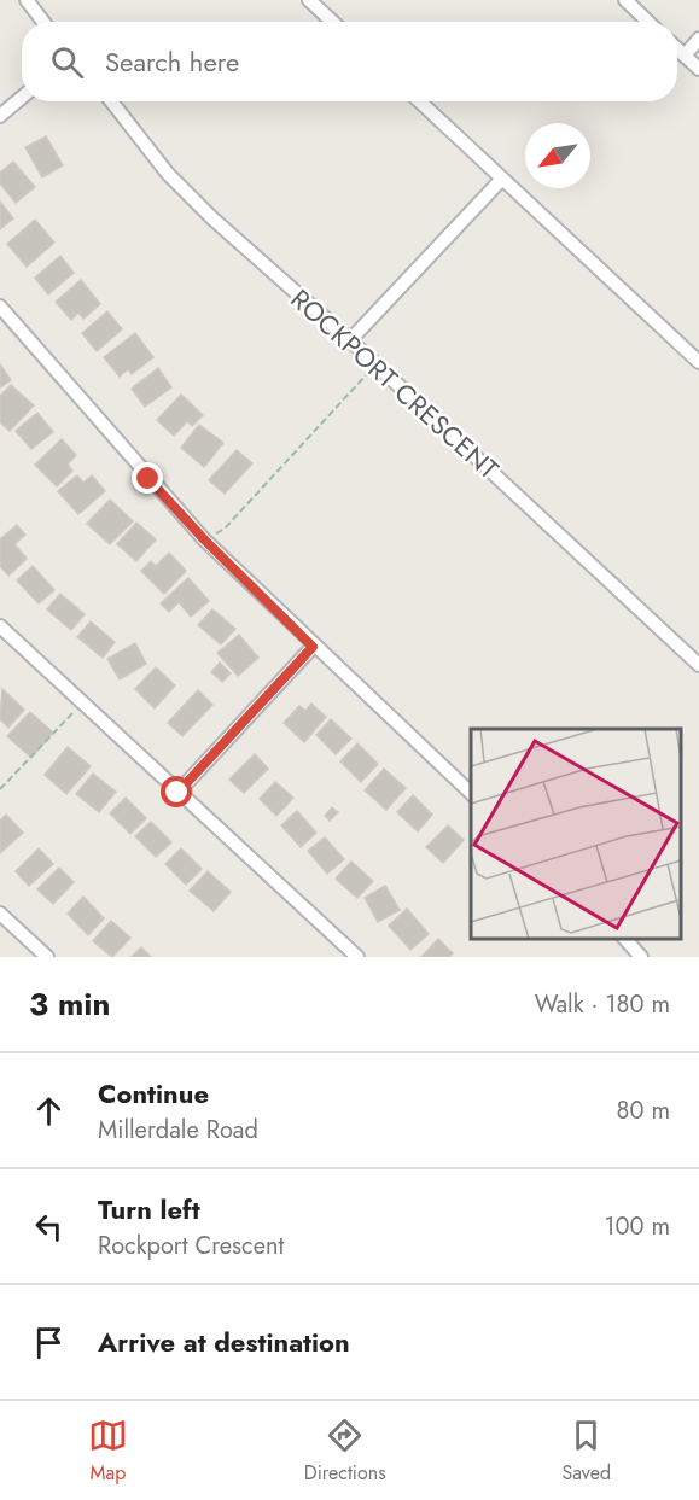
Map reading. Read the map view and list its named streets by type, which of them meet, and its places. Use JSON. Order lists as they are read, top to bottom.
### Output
{
  "streets": {
    "street": ["ROCKPORT CRESCENT"]
  },
  "north": "bottom left",
  "page": {
    "search": "Search here",
    "heading": ["3 min", "Walk · 180 m"],
    "list": [
      ["Continue", "Millerdale Road", "80 m"],
      ["Turn left", "Rockport Crescent", "100 m"],
      "Arrive at destination"
    ],
    "nav": ["Map", "Directions", "Saved"]
  }
}
